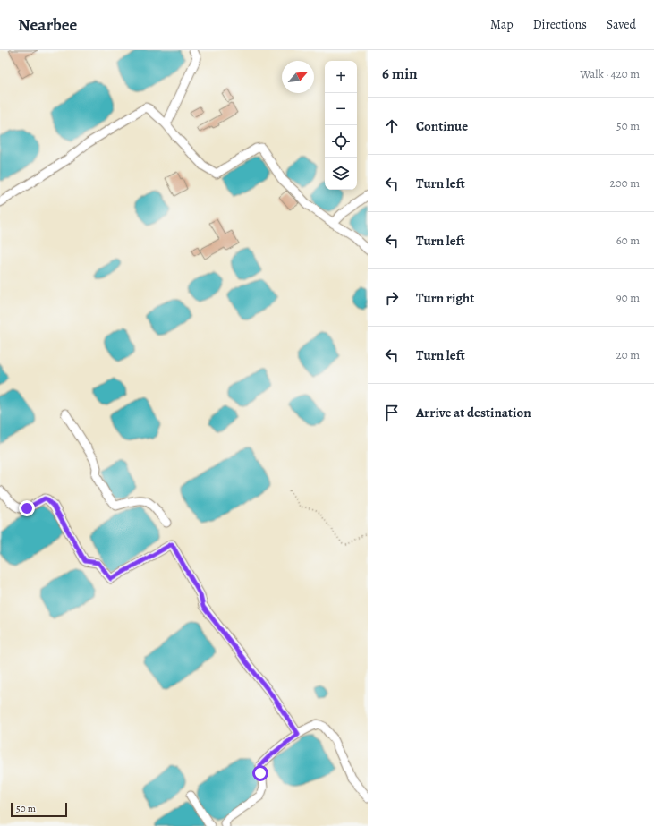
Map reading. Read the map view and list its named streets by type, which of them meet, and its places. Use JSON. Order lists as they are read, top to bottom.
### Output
{
  "scale_bar": "50 m",
  "north": "top right",
  "page": {
    "header": "Nearbee",
    "nav": ["Map", "Directions", "Saved"],
    "heading": ["6 min", "Walk · 420 m"],
    "map_buttons": ["+", "−"],
    "list": [
      ["Continue", "50 m"],
      ["Turn left", "200 m"],
      ["Turn left", "60 m"],
      ["Turn right", "90 m"],
      ["Turn left", "20 m"],
      "Arrive at destination"
    ],
    "scale": "50 m"
  }
}
